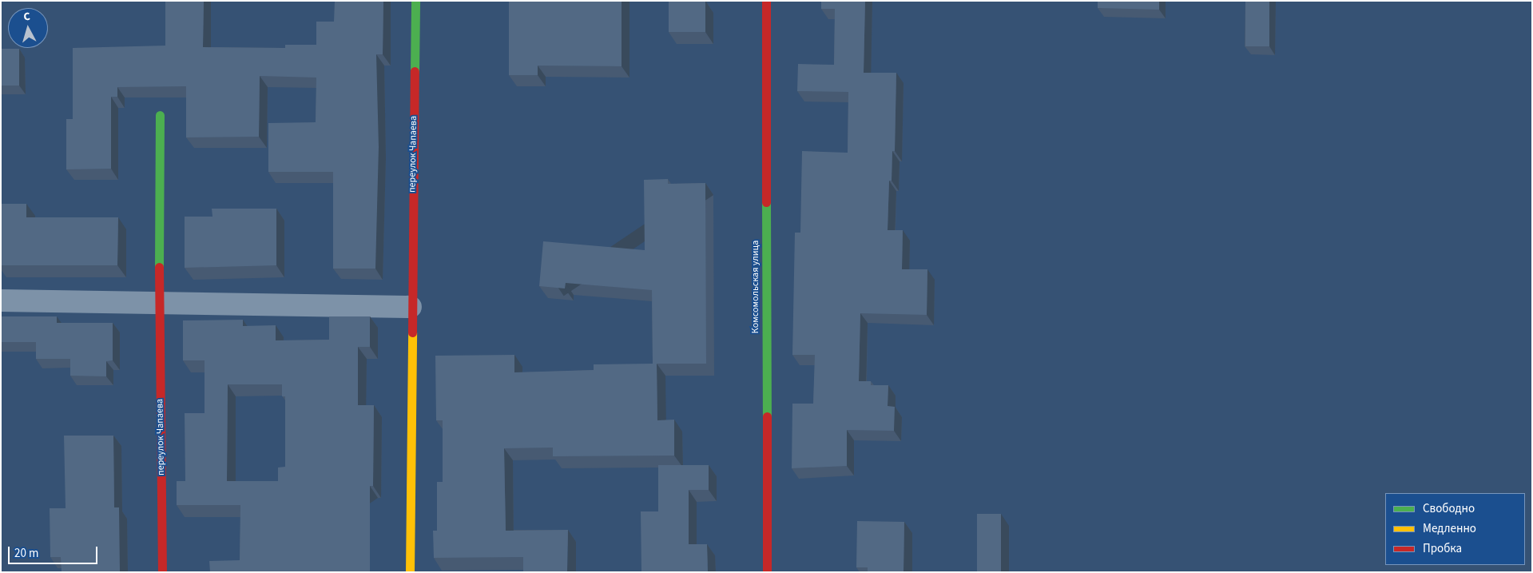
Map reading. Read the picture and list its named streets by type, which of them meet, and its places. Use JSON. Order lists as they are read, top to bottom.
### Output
{
  "streets": {
    "street": ["переулок Чапаева", "Комсомольская улица"]
  },
  "legend": ["Свободно", "Медленно", "Пробка"],
  "scale_bar": "20 m",
  "north": "top"
}
